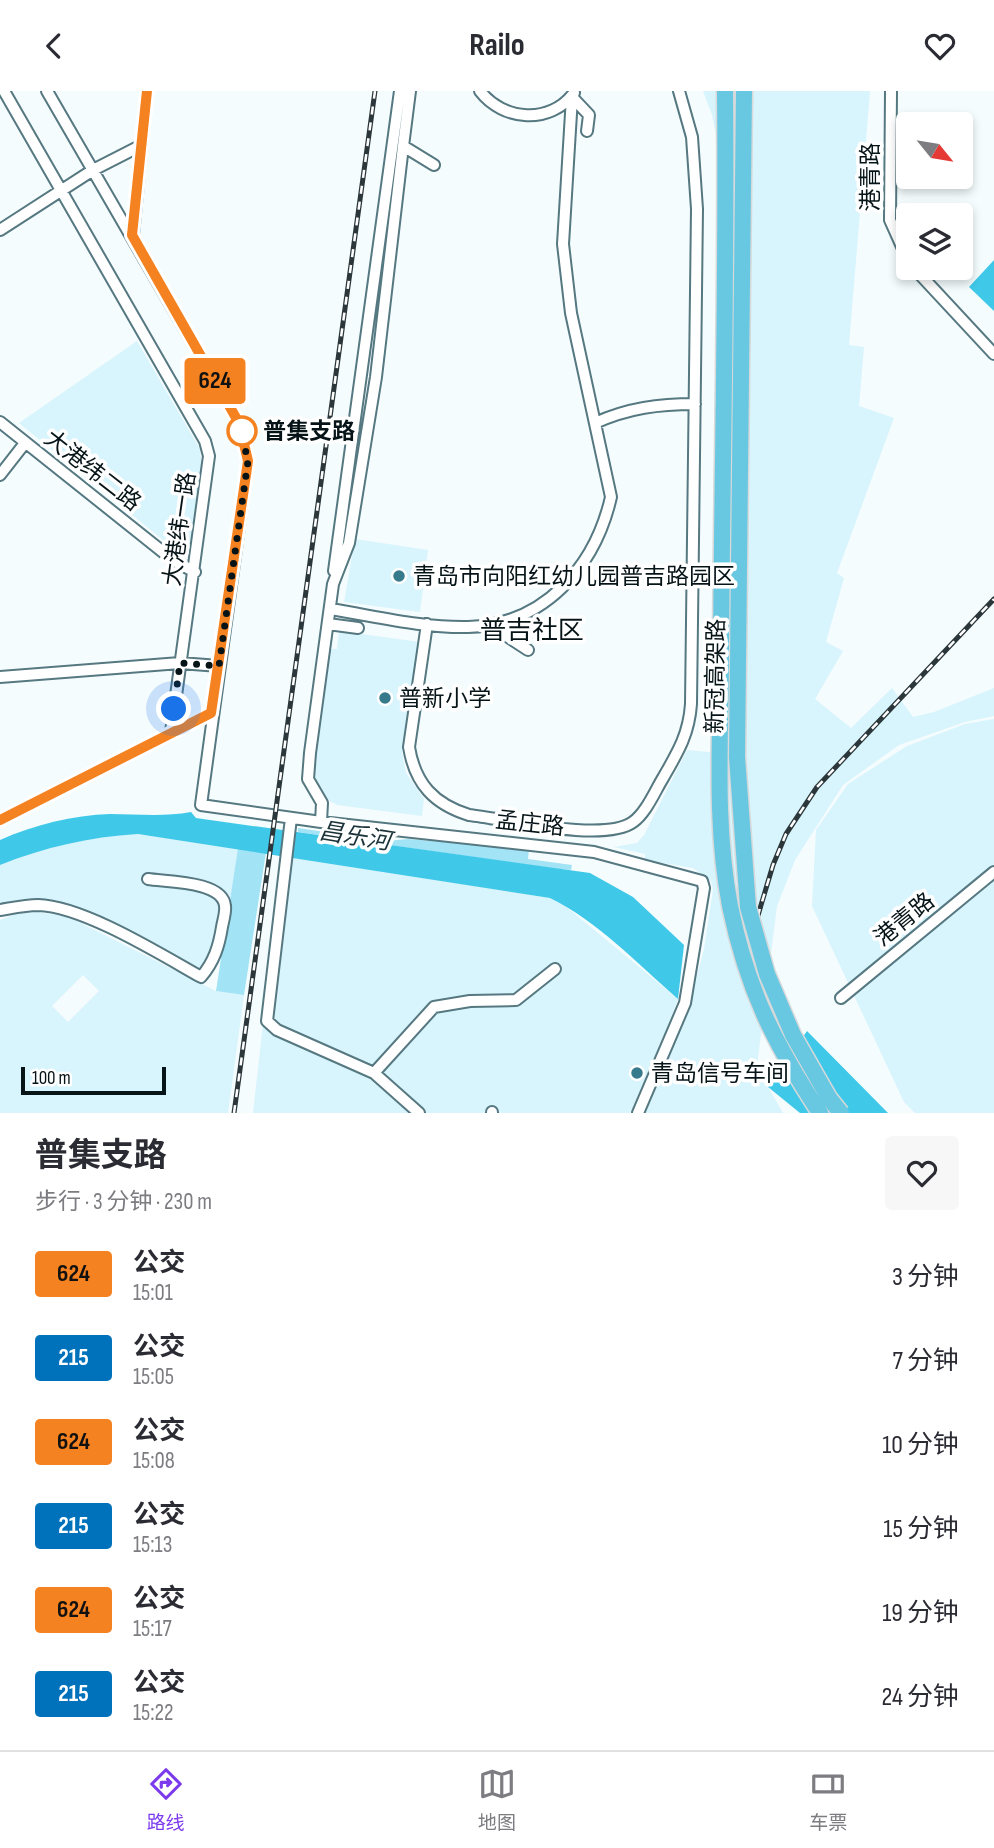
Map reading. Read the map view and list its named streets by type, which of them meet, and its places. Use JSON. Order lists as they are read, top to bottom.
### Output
{
  "streets": {
    "highway": ["新冠高架路"],
    "street": [
      "港青路",
      "大港纬二路",
      "大港纬一路",
      "孟庄路"
    ]
  },
  "crossings": [
    ["大港纬二路", "大港纬一路"]
  ],
  "districts": ["普吉社区"],
  "water": ["昌乐河"],
  "places": [
    "普集支路",
    "青岛市向阳红幼儿园普吉路园区",
    "普新小学",
    "青岛信号车间"
  ],
  "lines": ["bus line 624"],
  "scale_bar": "100 m",
  "north": "bottom right",
  "page": {
    "header": "Railo",
    "on_map": "624",
    "scale": "100 m",
    "heading": ["普集支路", "步行 · 3 分钟 · 230 m"],
    "list": [
      {
        "mark": "624",
        "name": "公交",
        "note": "15:01",
        "value": "3 分钟"
      },
      {
        "mark": "215",
        "name": "公交",
        "note": "15:05",
        "value": "7 分钟"
      },
      {
        "mark": "624",
        "name": "公交",
        "note": "15:08",
        "value": "10 分钟"
      },
      {
        "mark": "215",
        "name": "公交",
        "note": "15:13",
        "value": "15 分钟"
      },
      {
        "mark": "624",
        "name": "公交",
        "note": "15:17",
        "value": "19 分钟"
      },
      {
        "mark": "215",
        "name": "公交",
        "note": "15:22",
        "value": "24 分钟"
      }
    ],
    "tabs": ["路线", "地图", "车票"]
  }
}
